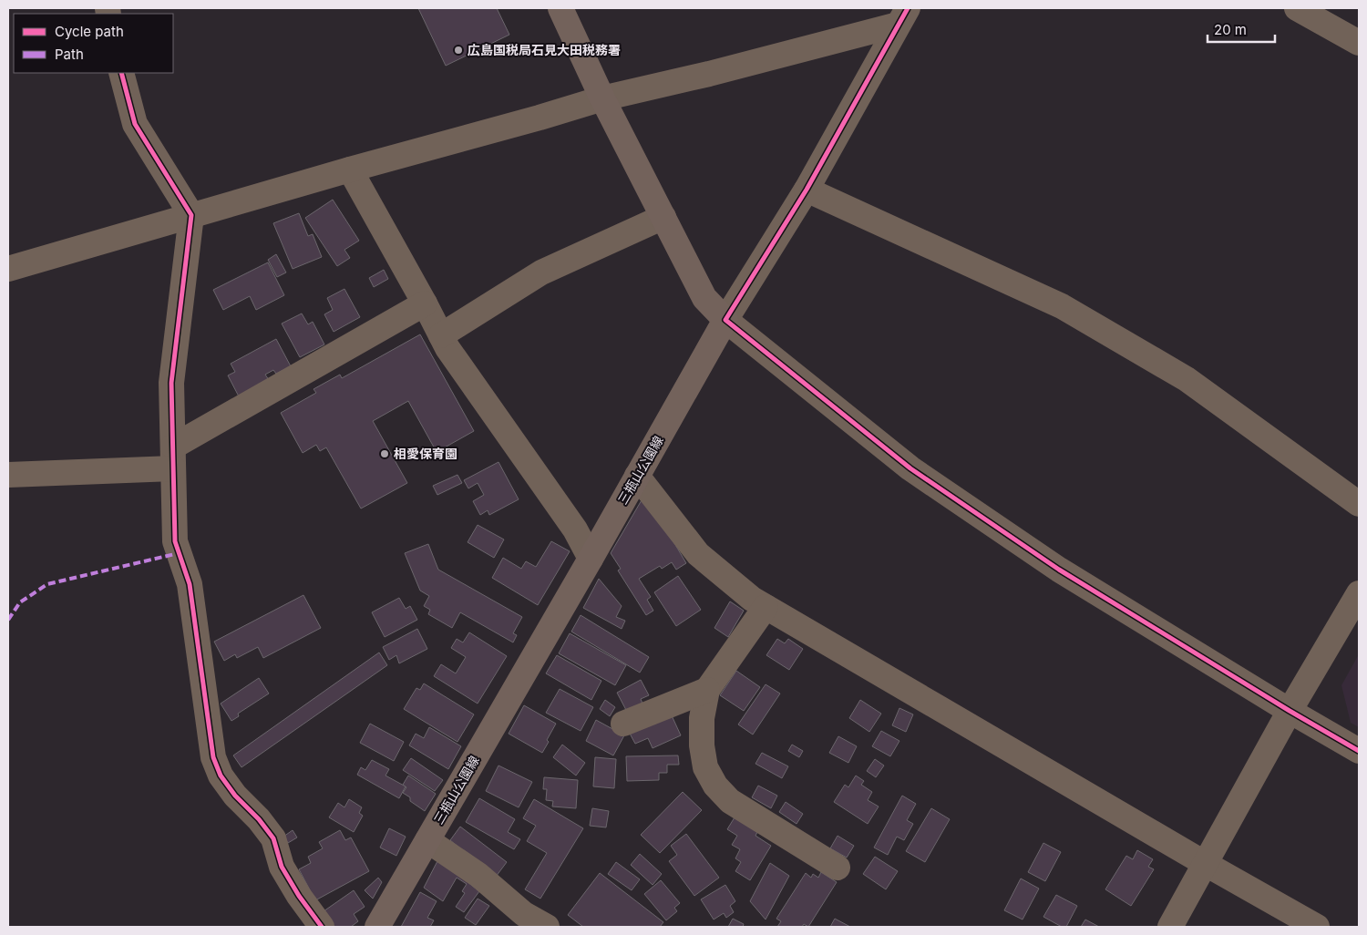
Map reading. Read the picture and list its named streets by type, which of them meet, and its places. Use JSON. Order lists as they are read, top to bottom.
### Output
{
  "streets": {
    "main road": ["三瓶山公園線"]
  },
  "places": ["広島国税局石見大田税務署", "相愛保育園"],
  "legend": ["Cycle path", "Path"],
  "scale_bar": "20 m"
}
